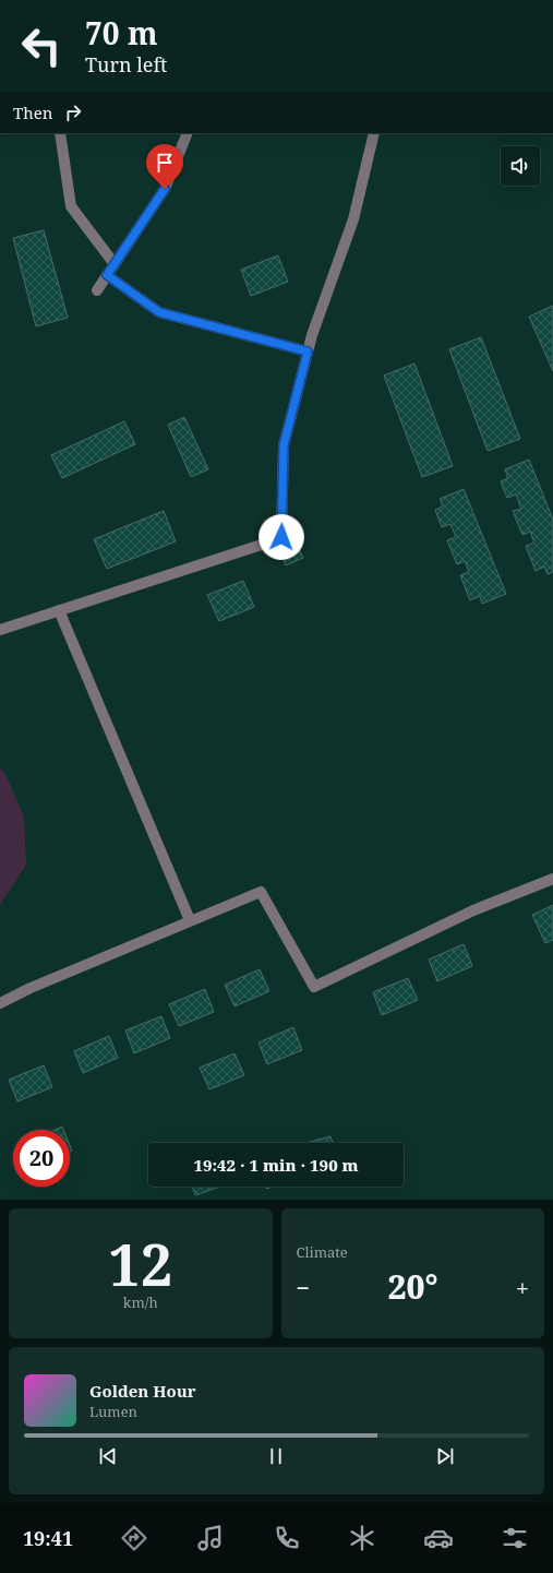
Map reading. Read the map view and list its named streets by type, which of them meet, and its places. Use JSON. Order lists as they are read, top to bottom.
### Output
{
  "page": {
    "turn": ["70 m", "Turn left"],
    "then": "Then",
    "limit": "20",
    "trip": "19:42 · 1 min · 190 m",
    "tile": [
      ["12", "km/h"],
      "Climate"
    ],
    "heat": ["−", "20°", "+"],
    "song": ["Golden Hour", "Lumen"],
    "tabs": "19:41"
  }
}
